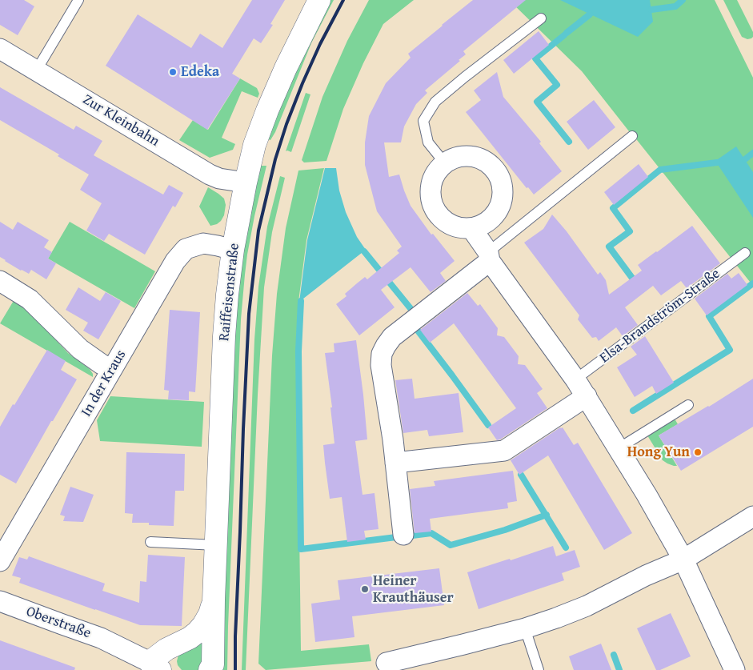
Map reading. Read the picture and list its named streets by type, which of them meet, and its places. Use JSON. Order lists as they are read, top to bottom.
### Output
{
  "streets": {
    "street": [
      "Zur Kleinbahn",
      "Raiffeisenstraße",
      "In der Kraus",
      "Oberstraße"
    ],
    "lane": ["Elsa-Brandström-Straße"]
  },
  "crossings": [
    ["Zur Kleinbahn", "Raiffeisenstraße"],
    ["Raiffeisenstraße", "In der Kraus"],
    ["Raiffeisenstraße", "Oberstraße"]
  ],
  "places": ["Edeka", "Hong Yun", "Heiner Krauthäuser"]
}
